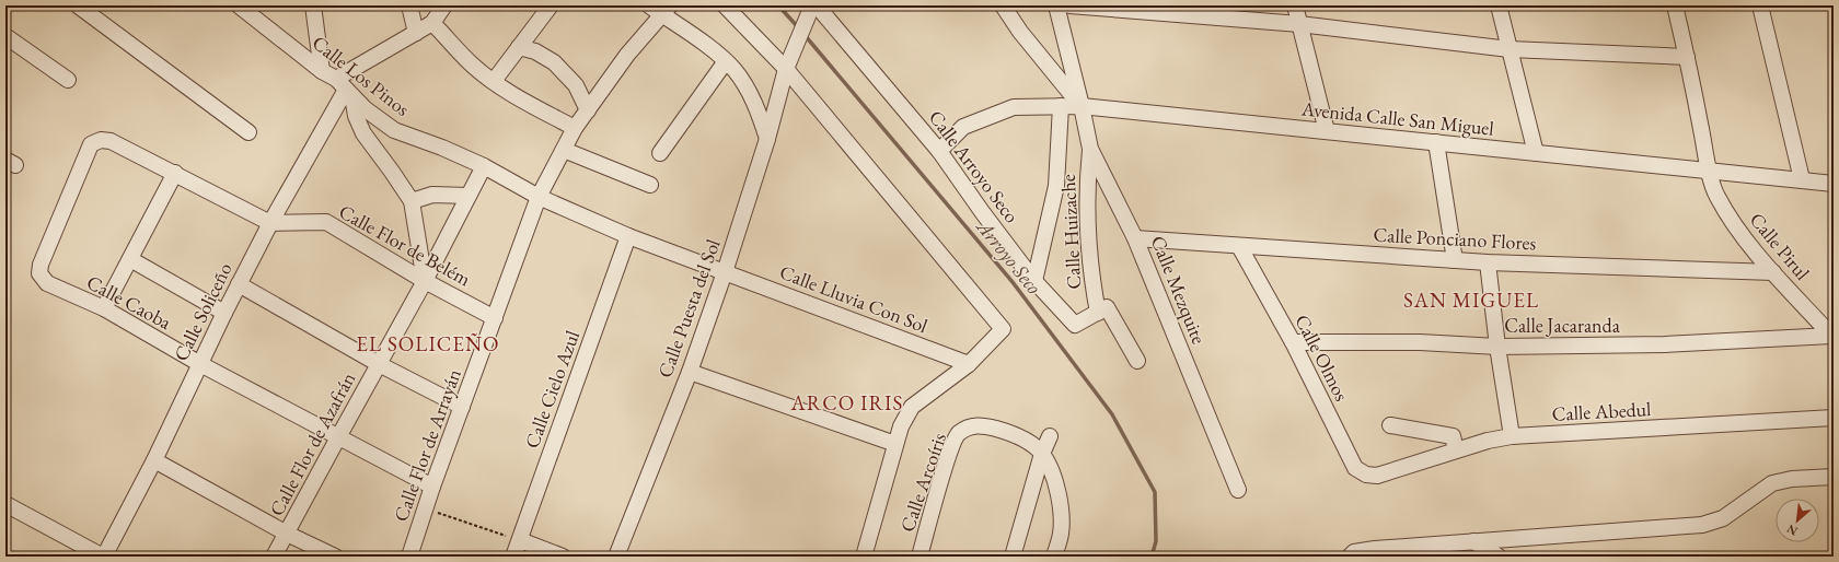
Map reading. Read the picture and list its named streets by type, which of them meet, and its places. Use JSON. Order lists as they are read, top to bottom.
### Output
{
  "streets": {
    "street": [
      "Calle Los Pinos",
      "Avenida Calle San Miguel",
      "Calle Arroyo Seco",
      "Calle Huizache",
      "Calle Ponciano Flores",
      "Calle Flor de Belém",
      "Calle Pirul",
      "Calle Mezquite",
      "Calle Lluvia Con Sol",
      "Calle Caoba",
      "Calle Puesta del Sol",
      "Calle Soliceño",
      "Calle Jacaranda",
      "Calle Olmos",
      "Calle Cielo Azul",
      "Calle Abedul",
      "Calle Flor de Azafrán",
      "Calle Flor de Arrayán",
      "Calle Arcoíris"
    ]
  },
  "crossings": [
    ["Calle Los Pinos", "Calle Soliceño"],
    ["Calle Los Pinos", "Calle Flor de Azafrán"],
    ["Calle Los Pinos", "Calle Flor de Arrayán"],
    ["Avenida Calle San Miguel", "Calle Arroyo Seco"],
    ["Avenida Calle San Miguel", "Calle Pirul"],
    ["Avenida Calle San Miguel", "Calle Mezquite"],
    ["Calle Arroyo Seco", "Calle Huizache"],
    ["Calle Arroyo Seco", "Calle Puesta del Sol"],
    ["Calle Huizache", "Calle Mezquite"],
    ["Calle Ponciano Flores", "Calle Pirul"],
    ["Calle Ponciano Flores", "Calle Mezquite"],
    ["Calle Ponciano Flores", "Calle Olmos"],
    ["Calle Flor de Belém", "Calle Caoba"],
    ["Calle Flor de Belém", "Calle Soliceño"],
    ["Calle Flor de Belém", "Calle Flor de Azafrán"],
    ["Calle Flor de Belém", "Calle Flor de Arrayán"],
    ["Calle Pirul", "Calle Jacaranda"],
    ["Calle Lluvia Con Sol", "Calle Puesta del Sol"],
    ["Calle Caoba", "Calle Soliceño"],
    ["Calle Caoba", "Calle Flor de Azafrán"],
    ["Calle Caoba", "Calle Flor de Arrayán"],
    ["Calle Jacaranda", "Calle Olmos"],
    ["Calle Olmos", "Calle Abedul"]
  ],
  "districts": ["SAN MIGUEL", "EL SOLICEÑO", "ARCO IRIS"],
  "water": ["Arroyo Seco"],
  "north": "bottom left"
}
